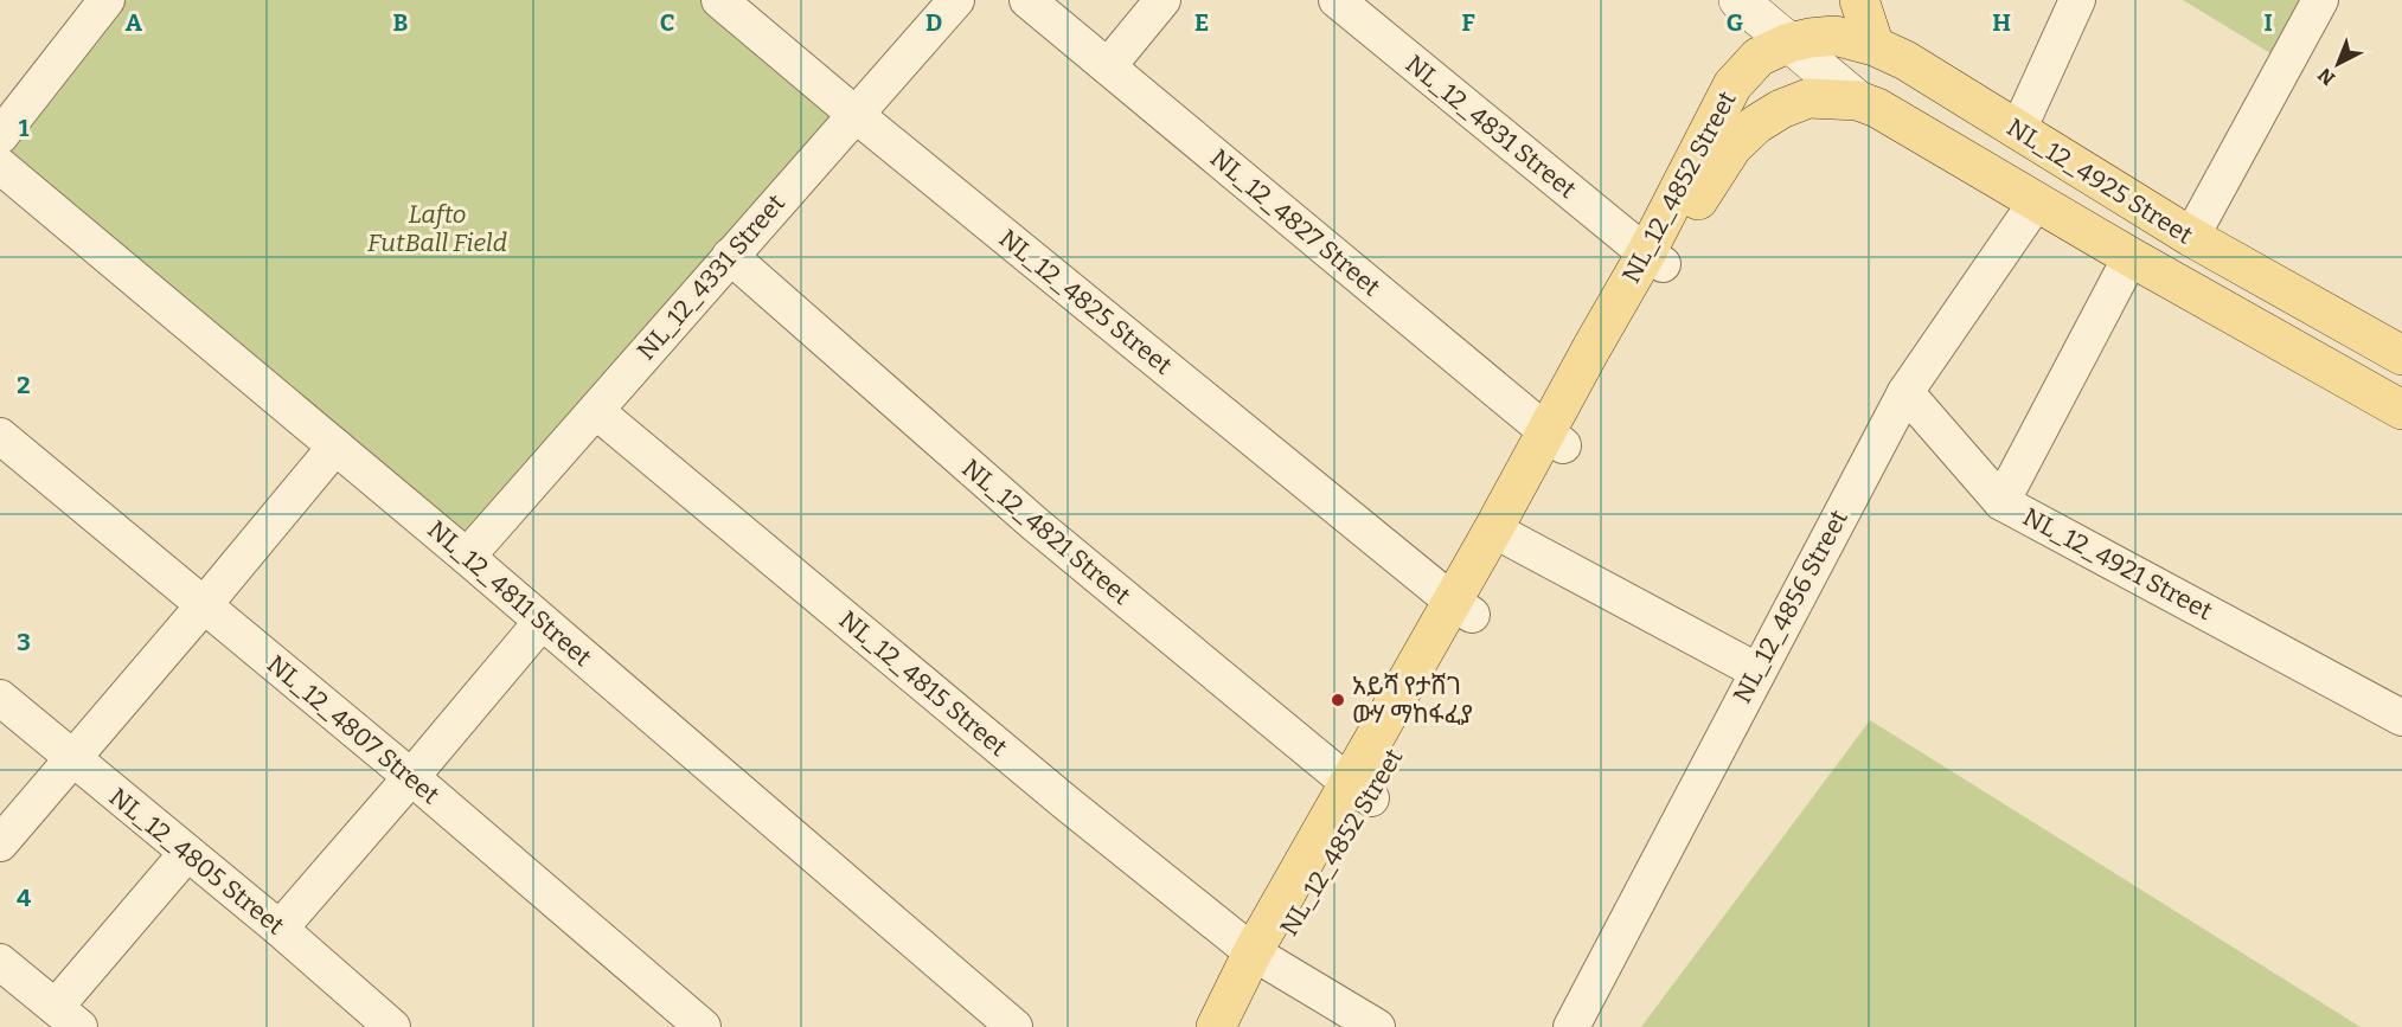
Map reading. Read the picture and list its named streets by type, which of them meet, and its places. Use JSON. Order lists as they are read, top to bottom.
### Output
{
  "streets": {
    "main road": ["NL_12_4925 Street", "NL_12_4852 Street"],
    "street": [
      "NL_12_4831 Street",
      "NL_12_4827 Street",
      "NL_12_4331 Street",
      "NL_12_4825 Street",
      "NL_12_4821 Street",
      "NL_12_4921 Street",
      "NL_12_4811 Street",
      "NL_12_4856 Street",
      "NL_12_4815 Street",
      "NL_12_4807 Street",
      "NL_12_4805 Street"
    ]
  },
  "crossings": [
    ["NL_12_4831 Street", "NL_12_4852 Street"],
    ["NL_12_4925 Street", "NL_12_4852 Street"],
    ["NL_12_4925 Street", "NL_12_4921 Street"],
    ["NL_12_4925 Street", "NL_12_4856 Street"],
    ["NL_12_4852 Street", "NL_12_4827 Street"],
    ["NL_12_4852 Street", "NL_12_4825 Street"],
    ["NL_12_4852 Street", "NL_12_4821 Street"],
    ["NL_12_4852 Street", "NL_12_4815 Street"],
    ["NL_12_4331 Street", "NL_12_4825 Street"],
    ["NL_12_4331 Street", "NL_12_4821 Street"],
    ["NL_12_4331 Street", "NL_12_4811 Street"],
    ["NL_12_4331 Street", "NL_12_4815 Street"]
  ],
  "parks": ["Lafto FutBall Field"],
  "places": ["አይሻ የታሸገ ውሃ ማከፋፈያ"],
  "north": "bottom left",
  "grid": {
    "columns": [
      "A",
      "B",
      "C",
      "D",
      "E",
      "F",
      "G",
      "H",
      "I"
    ],
    "rows": [
      "1",
      "2",
      "3",
      "4"
    ]
  }
}
